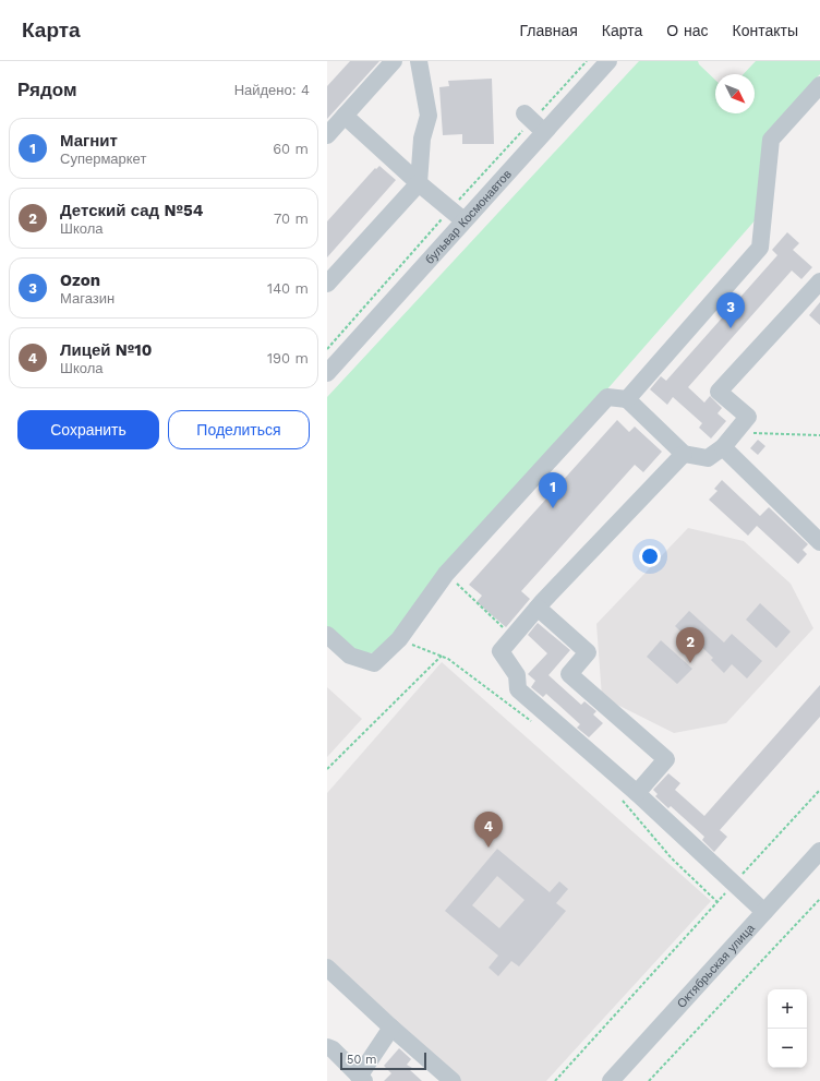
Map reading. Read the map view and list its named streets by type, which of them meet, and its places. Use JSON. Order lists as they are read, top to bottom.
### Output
{
  "streets": {
    "street": ["бульвар Космонавтов", "Октябрьская улица"]
  },
  "scale_bar": "50 m",
  "north": "bottom right",
  "page": {
    "header": "Карта",
    "nav": [
      "Главная",
      "Карта",
      "О нас",
      "Контакты"
    ],
    "heading": ["Рядом", "Найдено: 4"],
    "list": [
      {
        "mark": "1",
        "name": "Магнит",
        "note": "Супермаркет",
        "value": "60 m"
      },
      {
        "mark": "2",
        "name": "Детский сад №54",
        "note": "Школа",
        "value": "70 m"
      },
      {
        "mark": "3",
        "name": "Ozon",
        "note": "Магазин",
        "value": "140 m"
      },
      {
        "mark": "4",
        "name": "Лицей №10",
        "note": "Школа",
        "value": "190 m"
      }
    ],
    "pins": [
      "3",
      "1",
      "2",
      "4"
    ],
    "buttons": ["Сохранить", "Поделиться"],
    "map_buttons": ["+", "−"],
    "scale": "50 m"
  }
}
